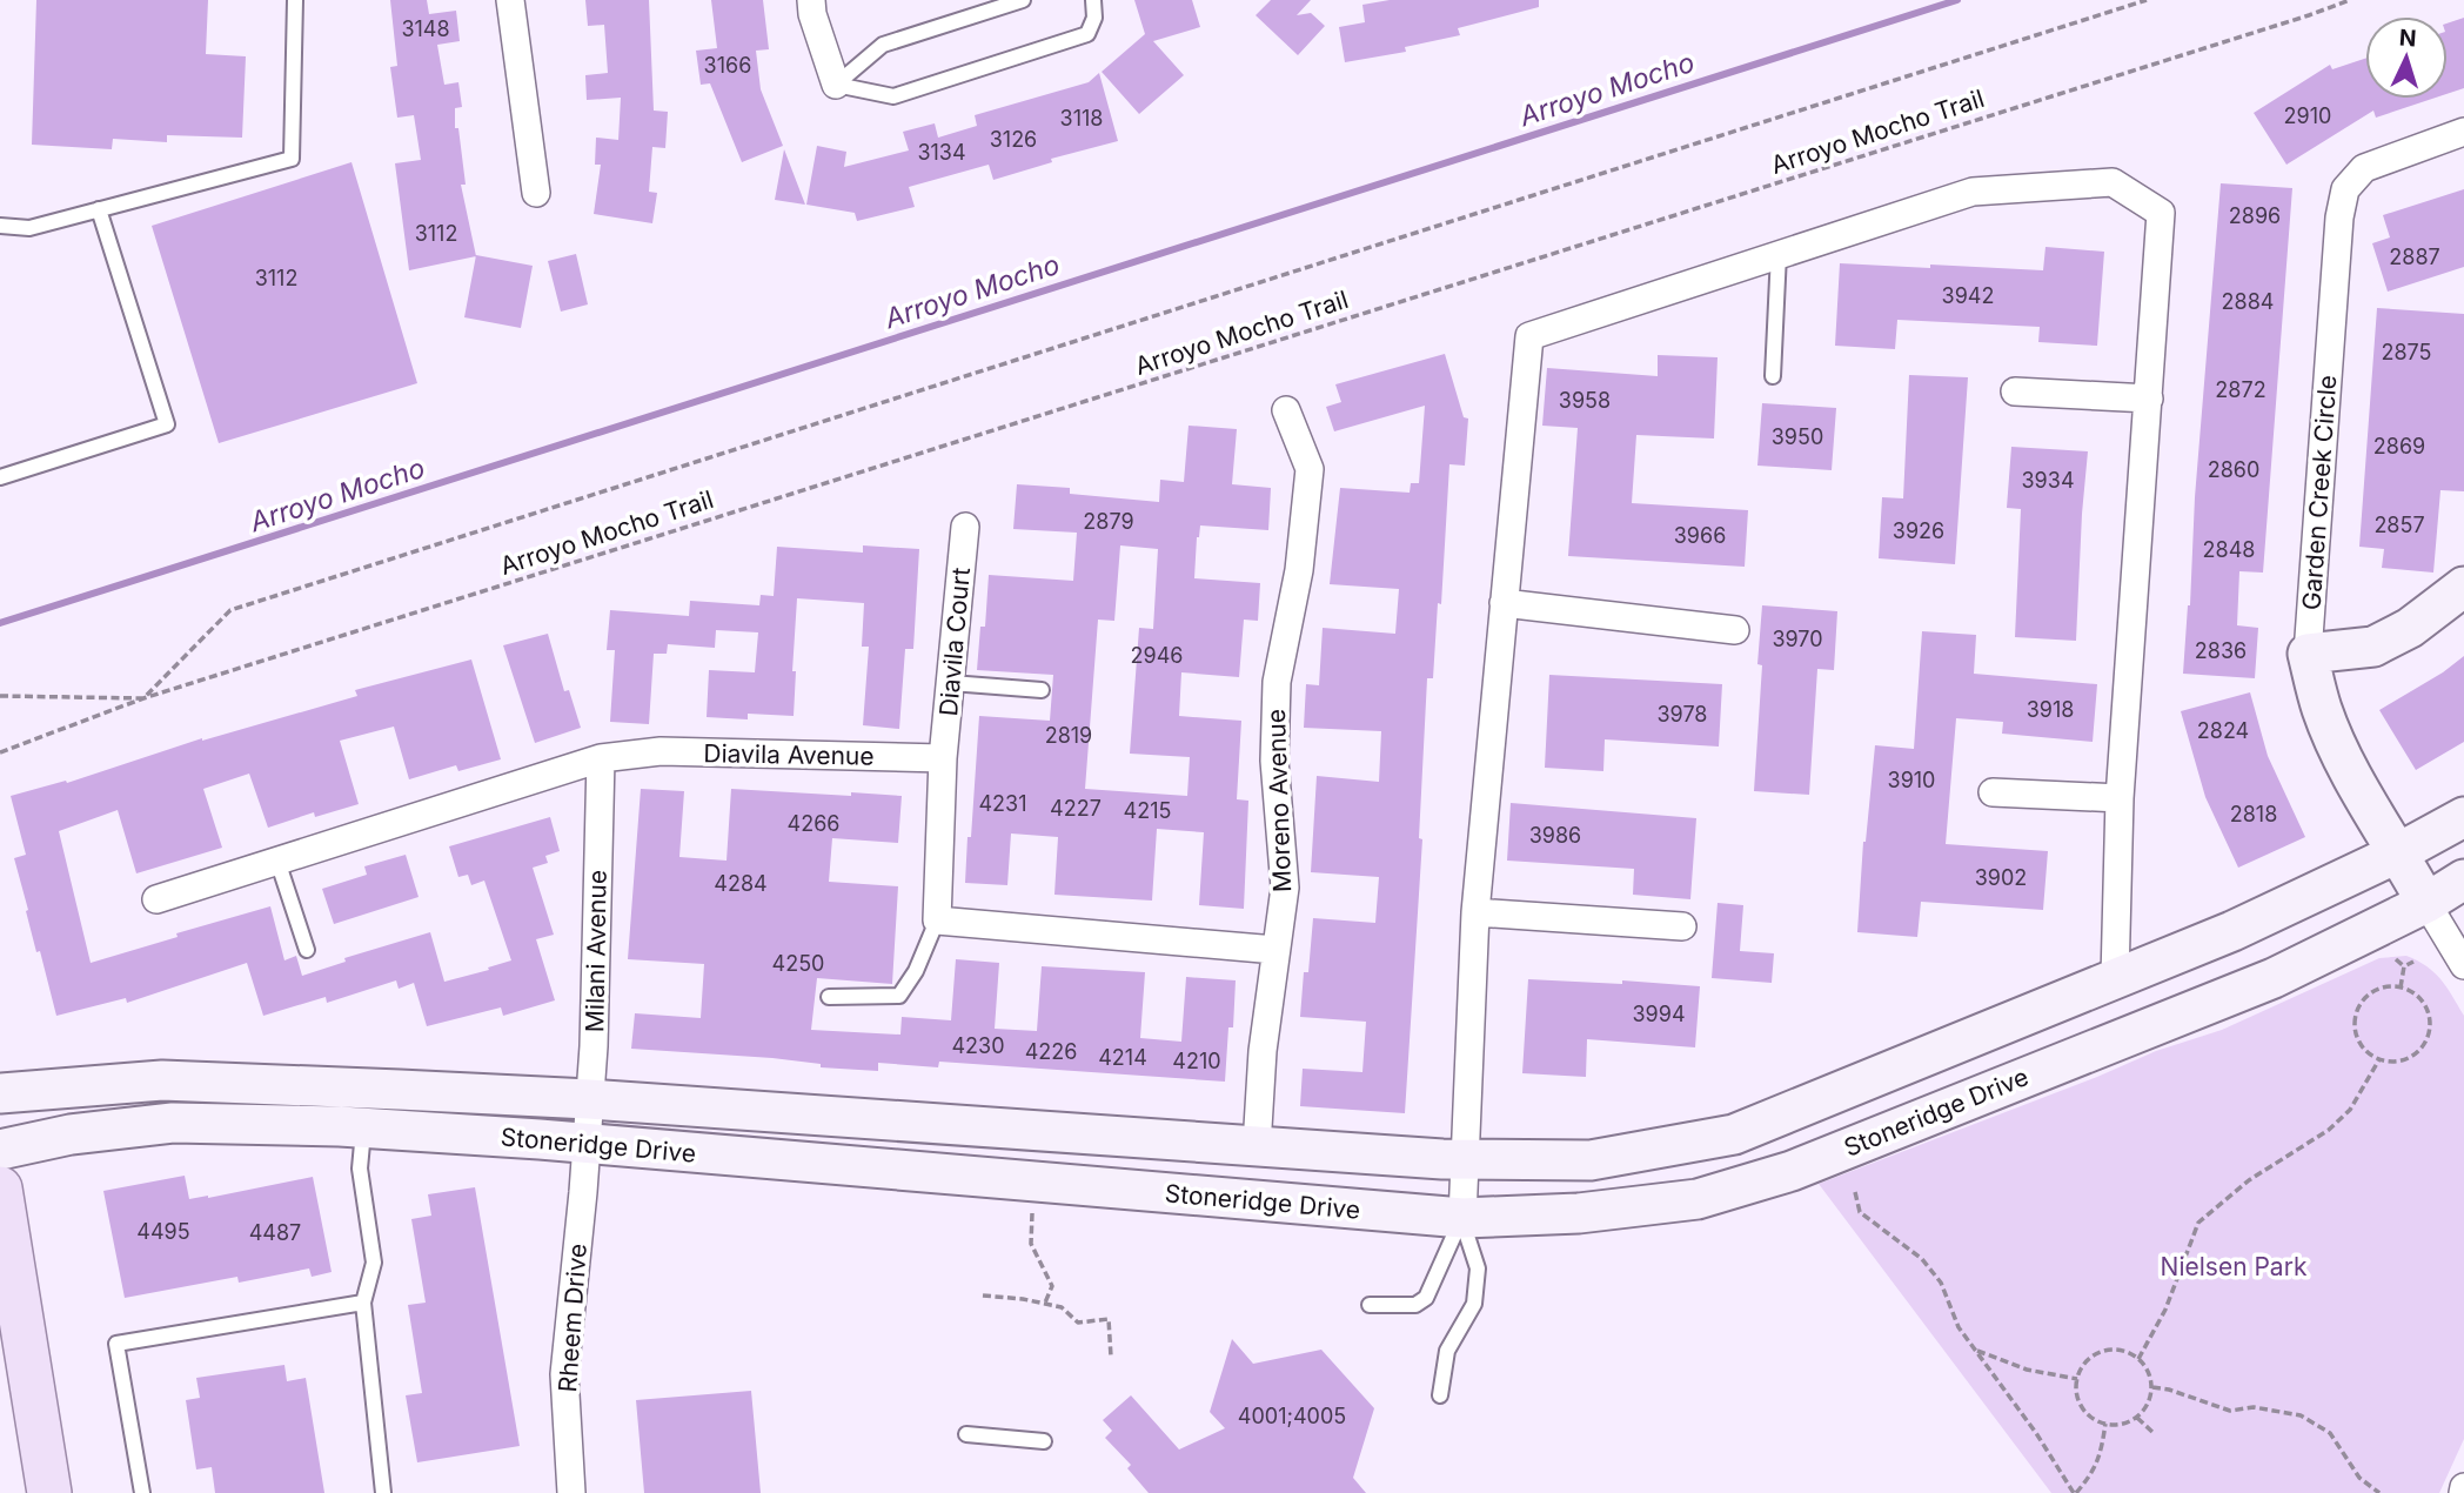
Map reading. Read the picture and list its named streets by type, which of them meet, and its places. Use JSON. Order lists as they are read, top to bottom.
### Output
{
  "streets": {
    "main road": ["Garden Creek Circle", "Stoneridge Drive"],
    "street": [
      "Diavila Court",
      "Diavila Avenue",
      "Moreno Avenue",
      "Milani Avenue",
      "Rheem Drive"
    ],
    "path": ["Arroyo Mocho Trail"]
  },
  "crossings": [
    ["Garden Creek Circle", "Stoneridge Drive"],
    ["Diavila Court", "Diavila Avenue"],
    ["Diavila Avenue", "Milani Avenue"],
    ["Moreno Avenue", "Stoneridge Drive"],
    ["Milani Avenue", "Stoneridge Drive"],
    ["Milani Avenue", "Rheem Drive"],
    ["Stoneridge Drive", "Rheem Drive"]
  ],
  "water": ["Arroyo Mocho"],
  "parks": ["Nielsen Park"],
  "house_numbers": [
    "3148",
    "3166",
    "2910",
    "3118",
    "3126",
    "3134",
    "2896",
    "3112",
    "2887",
    "3112",
    "3942",
    "2884",
    "2875",
    "2872",
    "3958",
    "3950",
    "2869",
    "2860",
    "3934",
    "2879",
    "2857",
    "3926",
    "3966",
    "2848",
    "3970",
    "2836",
    "2946",
    "3918",
    "3978",
    "2824",
    "2819",
    "3910",
    "4231",
    "4227",
    "4215",
    "2818",
    "4266",
    "3986",
    "3902",
    "4284",
    "4250",
    "3994",
    "4230",
    "4226",
    "4214",
    "4210",
    "4495",
    "4487",
    "4001;4005"
  ],
  "north": "top"
}
